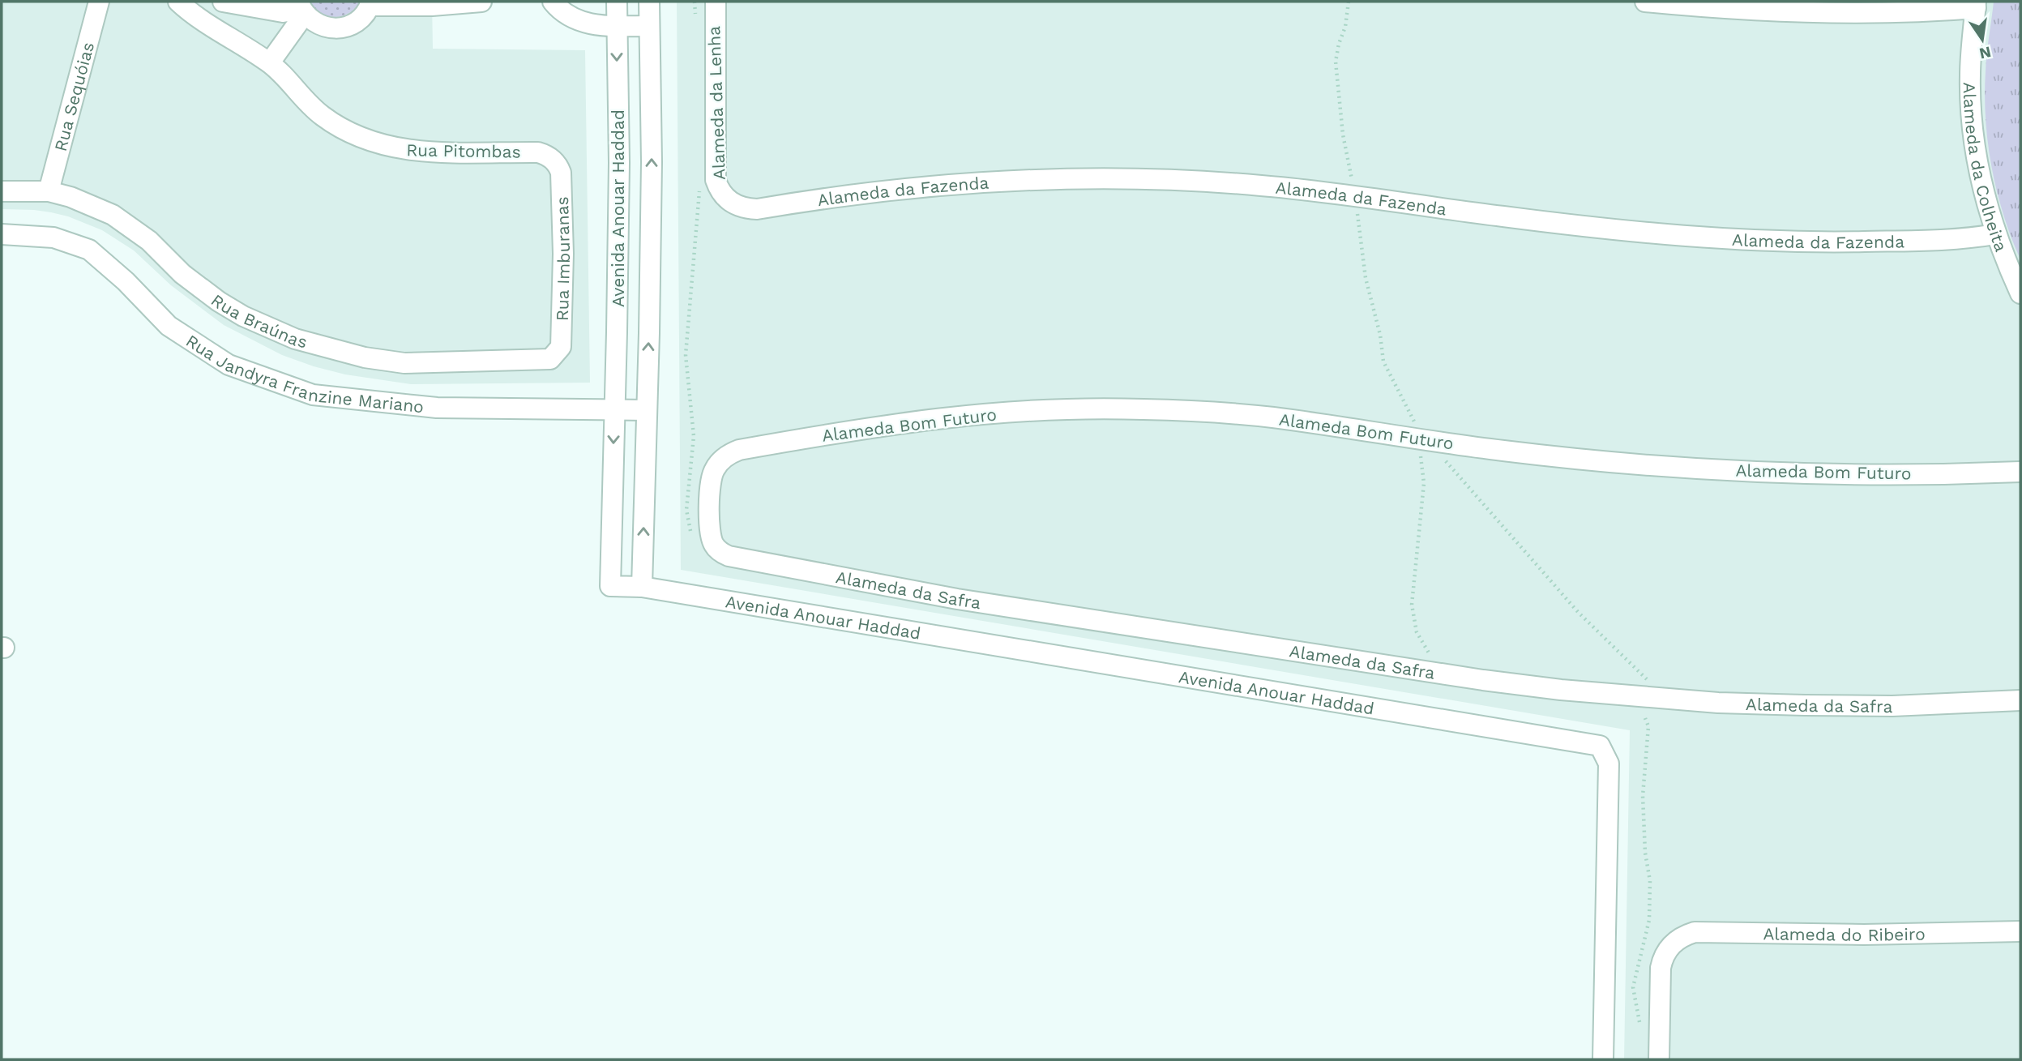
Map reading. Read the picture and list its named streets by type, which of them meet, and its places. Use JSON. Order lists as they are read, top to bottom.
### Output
{
  "streets": {
    "street": [
      "Rua Sequóias",
      "Alameda da Lenha",
      "Rua Pitombas",
      "Alameda da Colheita",
      "Alameda da Fazenda",
      "Avenida Anouar Haddad",
      "Rua Imburanas",
      "Rua Braúnas",
      "Rua Jandyra Franzine Mariano",
      "Alameda Bom Futuro",
      "Alameda da Safra",
      "Alameda do Ribeiro"
    ]
  },
  "crossings": [
    ["Rua Sequóias", "Rua Braúnas"],
    ["Alameda da Lenha", "Alameda da Fazenda"],
    ["Rua Pitombas", "Rua Imburanas"],
    ["Alameda da Colheita", "Alameda da Fazenda"],
    ["Avenida Anouar Haddad", "Rua Jandyra Franzine Mariano"],
    ["Rua Imburanas", "Rua Braúnas"],
    ["Alameda Bom Futuro", "Alameda da Safra"]
  ],
  "north": "bottom"
}
